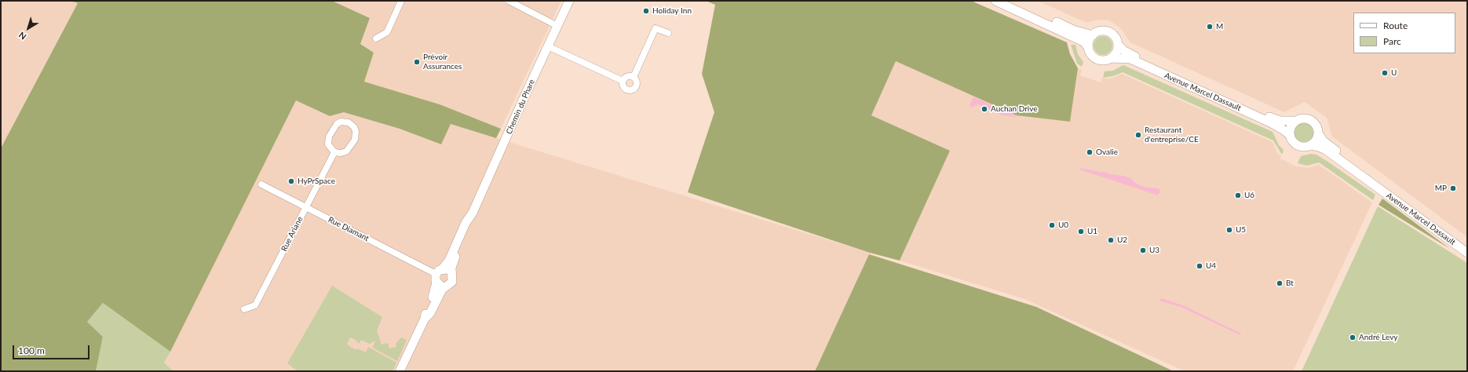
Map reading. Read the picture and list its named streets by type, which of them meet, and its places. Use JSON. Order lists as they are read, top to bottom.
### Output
{
  "streets": {
    "main road": ["Avenue Marcel Dassault", "Chemin du Phare"],
    "street": ["Rue Diamant", "Rue Ariane"]
  },
  "crossings": [
    ["Chemin du Phare", "Rue Diamant"],
    ["Rue Diamant", "Rue Ariane"]
  ],
  "places": [
    "Holiday Inn",
    "M",
    "Prévoir Assurances",
    "U",
    "Auchan Drive",
    "Restaurant d'entreprise/CE",
    "Ovalie",
    "HyPrSpace",
    "MP",
    "U6",
    "U0",
    "U5",
    "U1",
    "U2",
    "U3",
    "U4",
    "Bt",
    "André Levy"
  ],
  "legend": ["Route", "Parc"],
  "scale_bar": "100 m",
  "north": "bottom left"
}
